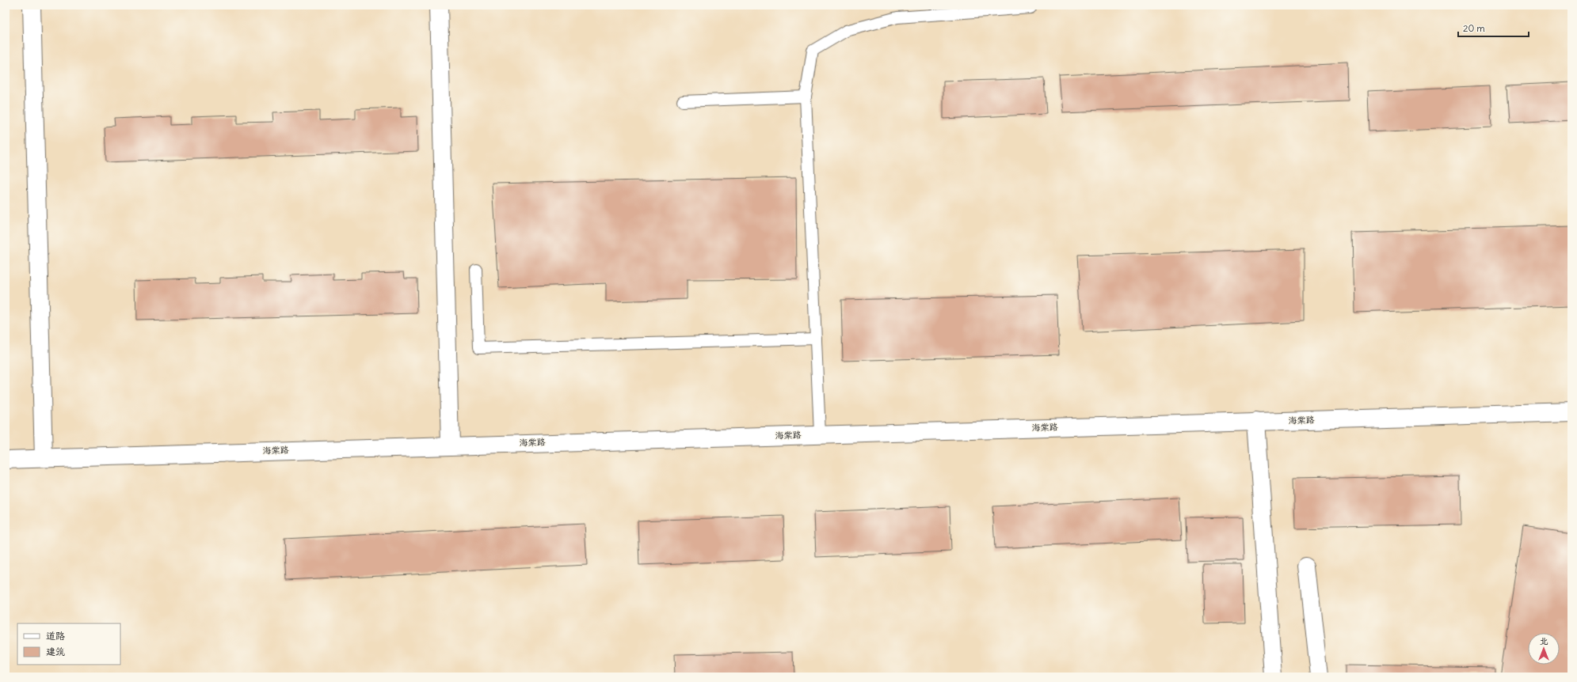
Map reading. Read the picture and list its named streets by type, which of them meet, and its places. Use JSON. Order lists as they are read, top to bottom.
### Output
{
  "streets": {
    "street": ["海棠路"]
  },
  "legend": ["道路", "建筑"],
  "scale_bar": "20 m",
  "north": "top"
}
